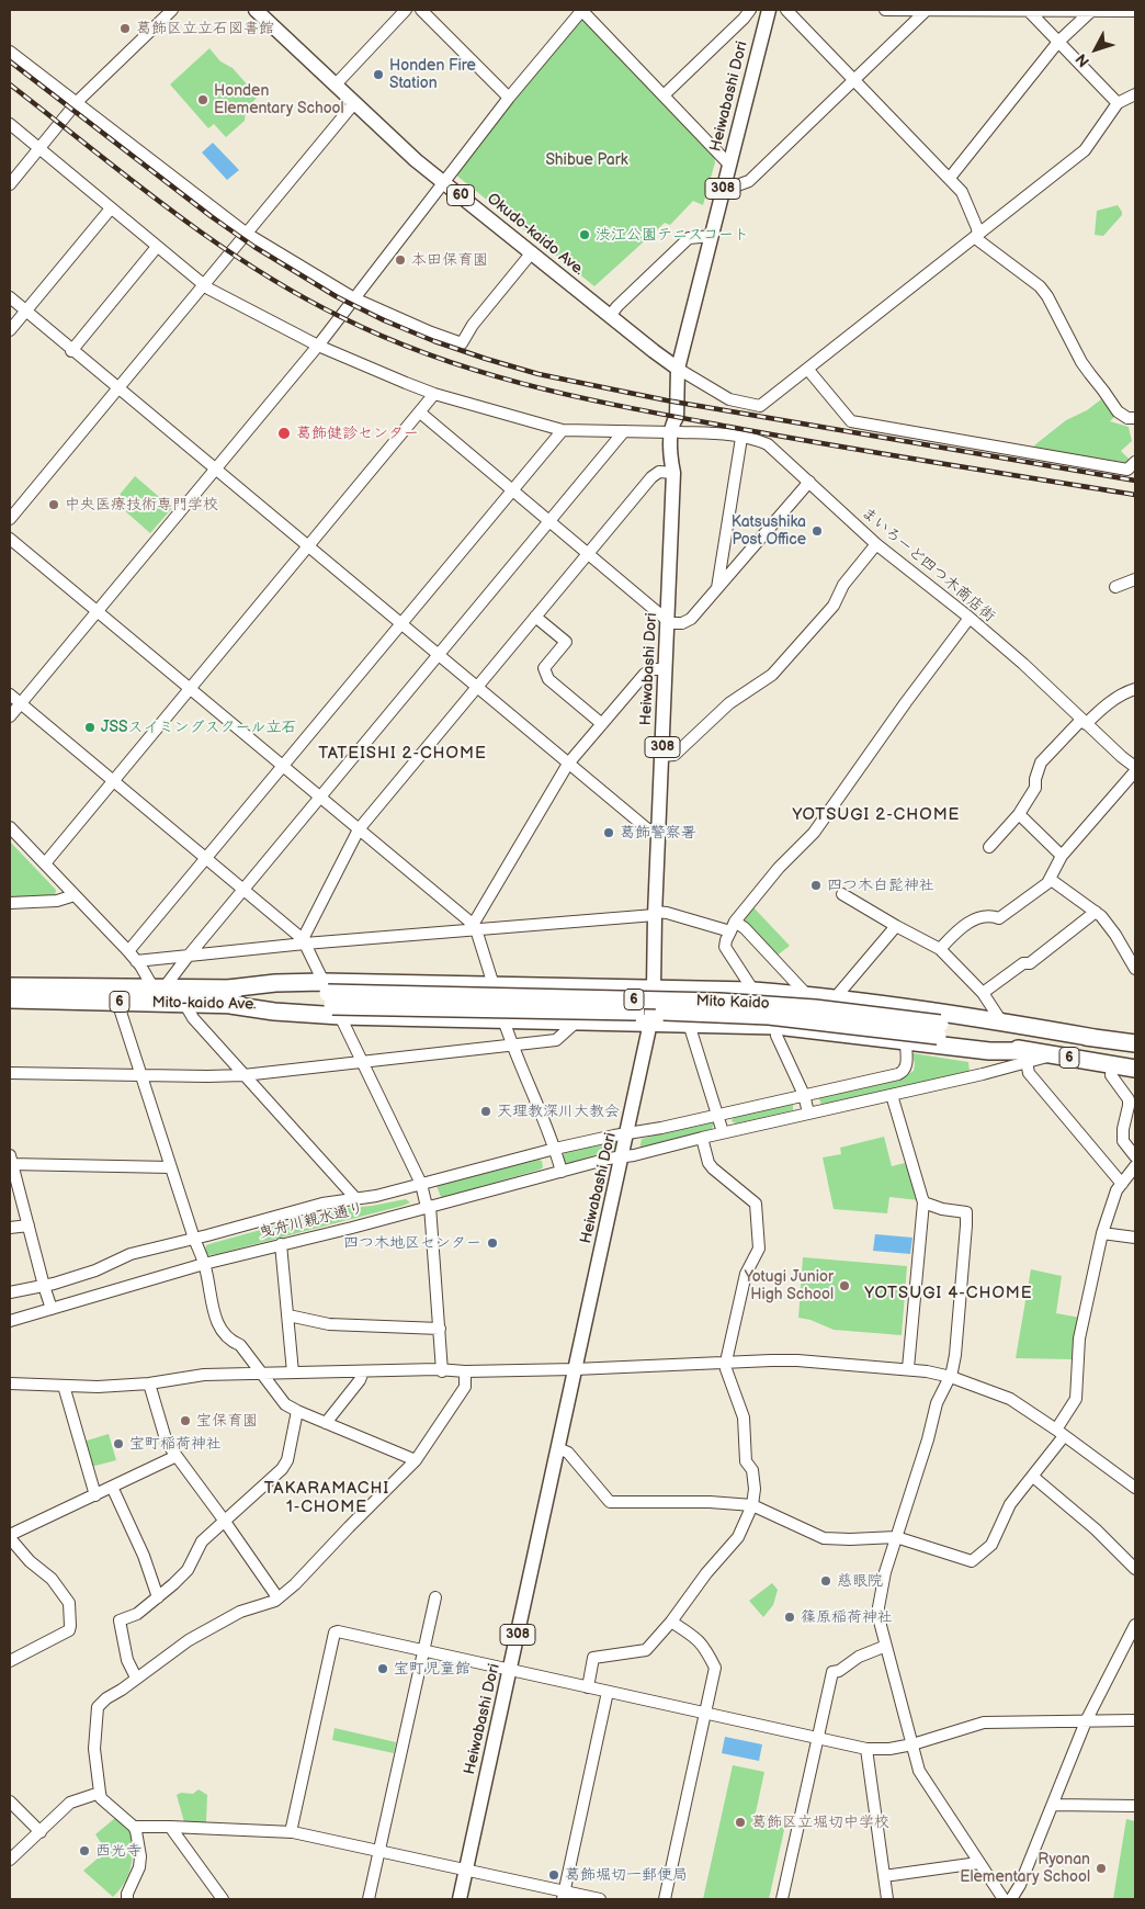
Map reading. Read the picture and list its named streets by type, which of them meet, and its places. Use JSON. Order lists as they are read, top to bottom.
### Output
{
  "streets": {
    "highway": ["6", "Mito Kaido", "Mito-kaido Ave."],
    "main road": [
      "Heiwabashi Dori",
      "308",
      "60",
      "Okudo-kaido Ave."
    ],
    "street": ["まいろーど四つ木商店街", "曳舟川親水通り"]
  },
  "crossings": [
    ["Heiwabashi Dori", "Okudo-kaido Ave."],
    ["Heiwabashi Dori", "まいろーど四つ木商店街"],
    ["Heiwabashi Dori", "曳舟川親水通り"],
    ["Mito Kaido", "Mito-kaido Ave."],
    ["Mito Kaido", "曳舟川親水通り"]
  ],
  "districts": [
    "TATEISHI 2-CHOME",
    "YOTSUGI 2-CHOME",
    "YOTSUGI 4-CHOME",
    "TAKARAMACHI 1-CHOME"
  ],
  "parks": ["Shibue Park"],
  "places": [
    "葛飾区立立石図書館",
    "Honden Fire Station",
    "Honden Elementary School",
    "渋江公園テニスコート",
    "本田保育園",
    "葛飾健診センター",
    "中央医療技術専門学校",
    "Katsushika Post Office",
    "JSSスイミングスクール立石",
    "葛飾警察署",
    "四つ木白髭神社",
    "天理教深川大教会",
    "四つ木地区センター",
    "Yotugi Junior High School",
    "宝保育園",
    "宝町稲荷神社",
    "慈眼院",
    "篠原稲荷神社",
    "宝町児童館",
    "葛飾区立堀切中学校",
    "西光寺",
    "Ryonan Elementary School",
    "葛飾堀切一郵便局"
  ],
  "north": "bottom left"
}
